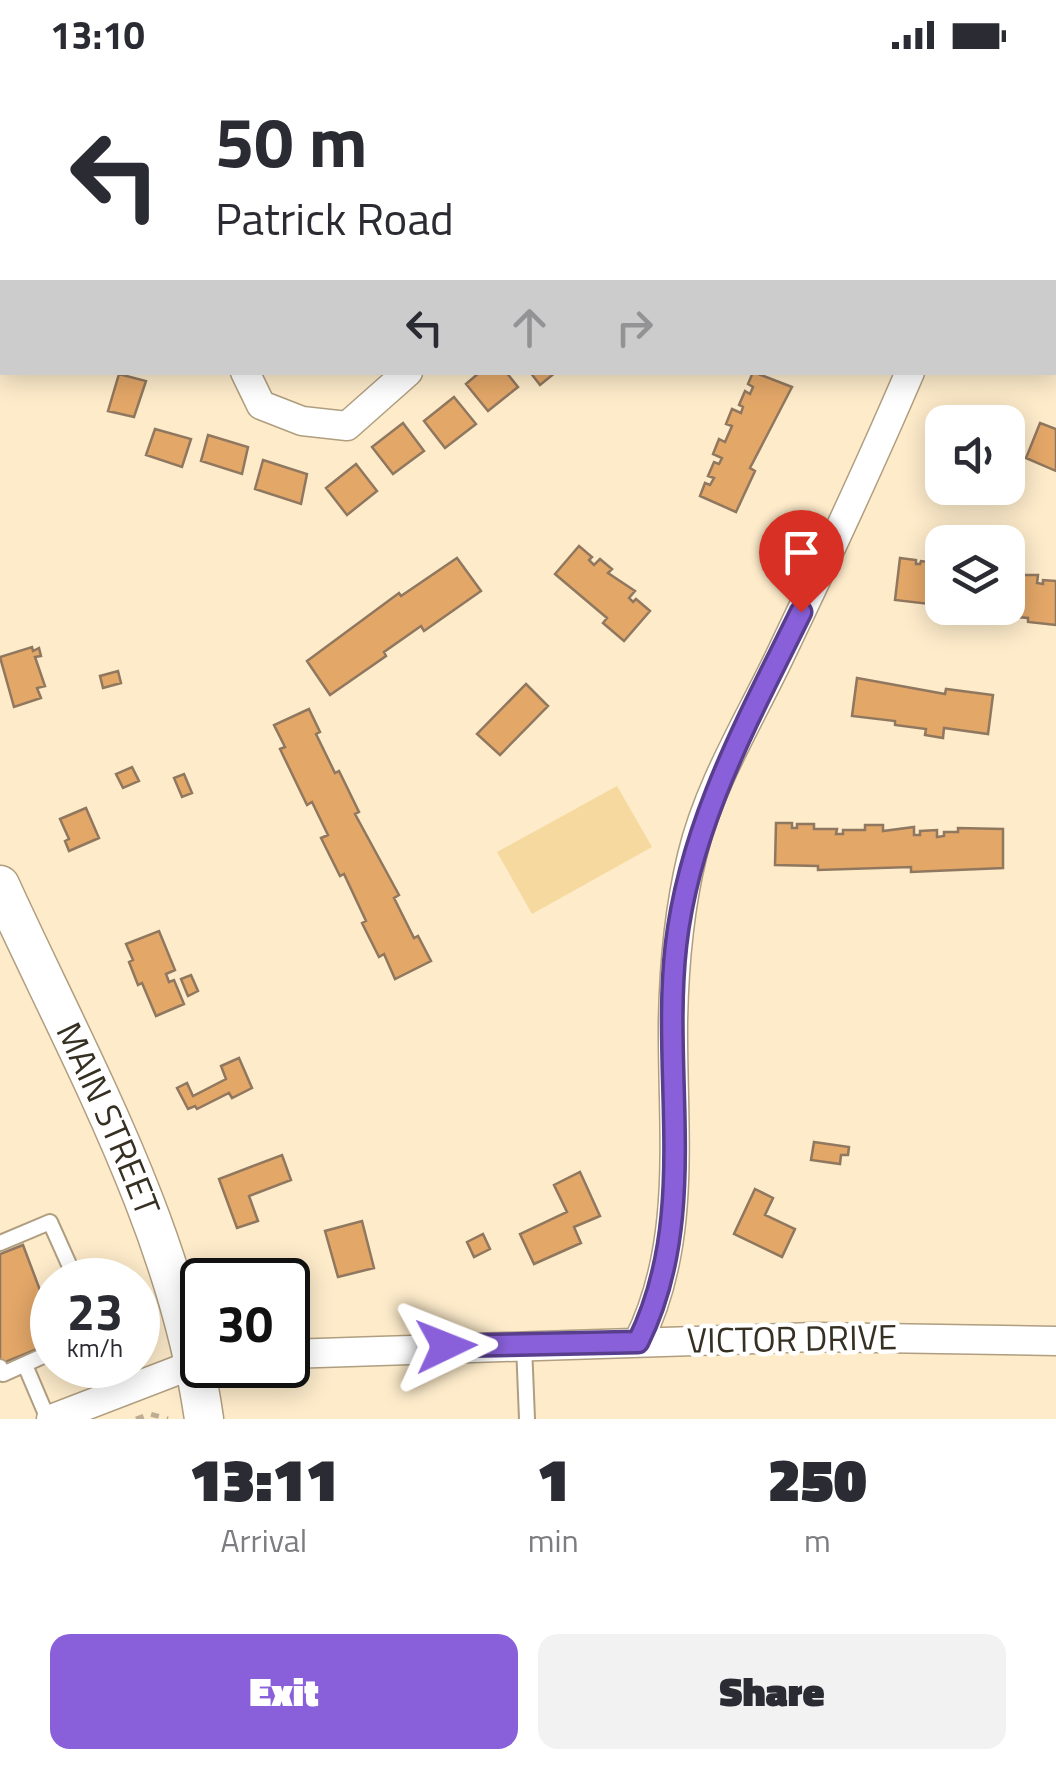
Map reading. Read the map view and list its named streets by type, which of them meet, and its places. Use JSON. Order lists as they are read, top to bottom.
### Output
{
  "streets": {
    "main road": ["MAIN STREET"],
    "street": ["VICTOR DRIVE"]
  },
  "page": {
    "status": "13:10",
    "turn": ["50 m", "Patrick Road"],
    "speed": "23 km/h",
    "limit": "30",
    "eta": [
      "13:11",
      "Arrival",
      "1",
      "min",
      "250",
      "m"
    ],
    "buttons": ["Exit", "Share"]
  }
}
